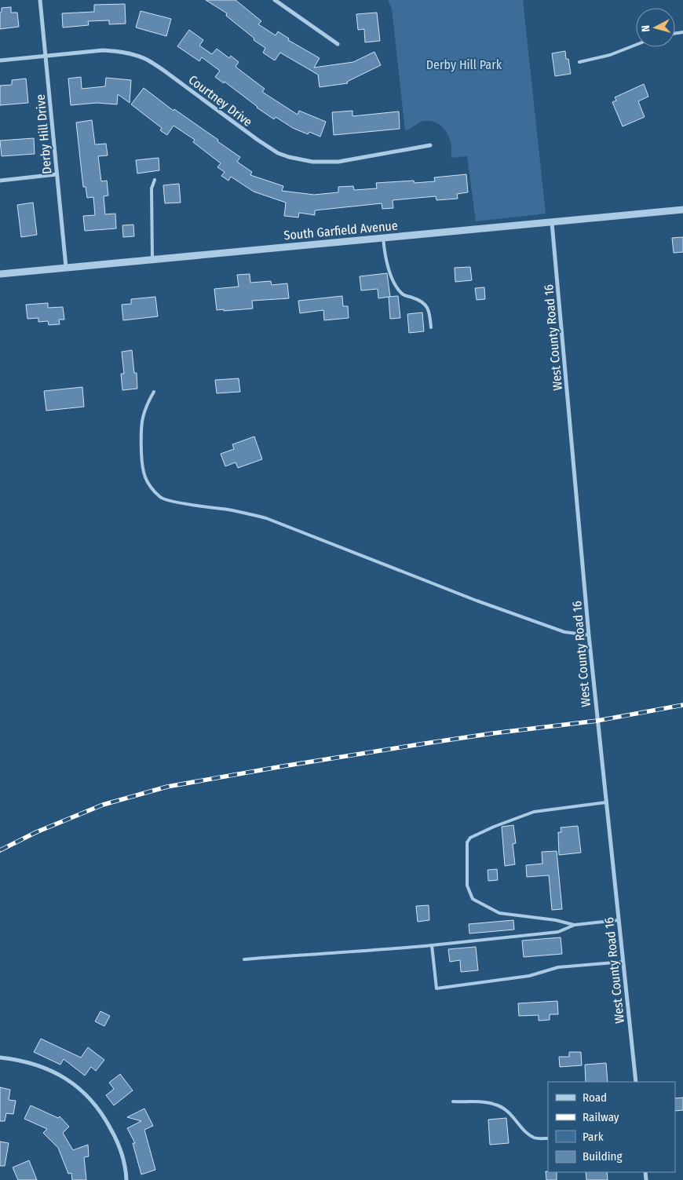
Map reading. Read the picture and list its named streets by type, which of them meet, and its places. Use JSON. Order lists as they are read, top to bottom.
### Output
{
  "streets": {
    "street": [
      "Courtney Drive",
      "Derby Hill Drive",
      "South Garfield Avenue",
      "West County Road 16"
    ]
  },
  "crossings": [
    ["Courtney Drive", "Derby Hill Drive"],
    ["Derby Hill Drive", "South Garfield Avenue"],
    ["South Garfield Avenue", "West County Road 16"]
  ],
  "parks": ["Derby Hill Park"],
  "legend": [
    "Road",
    "Railway",
    "Park",
    "Building"
  ],
  "north": "left"
}
